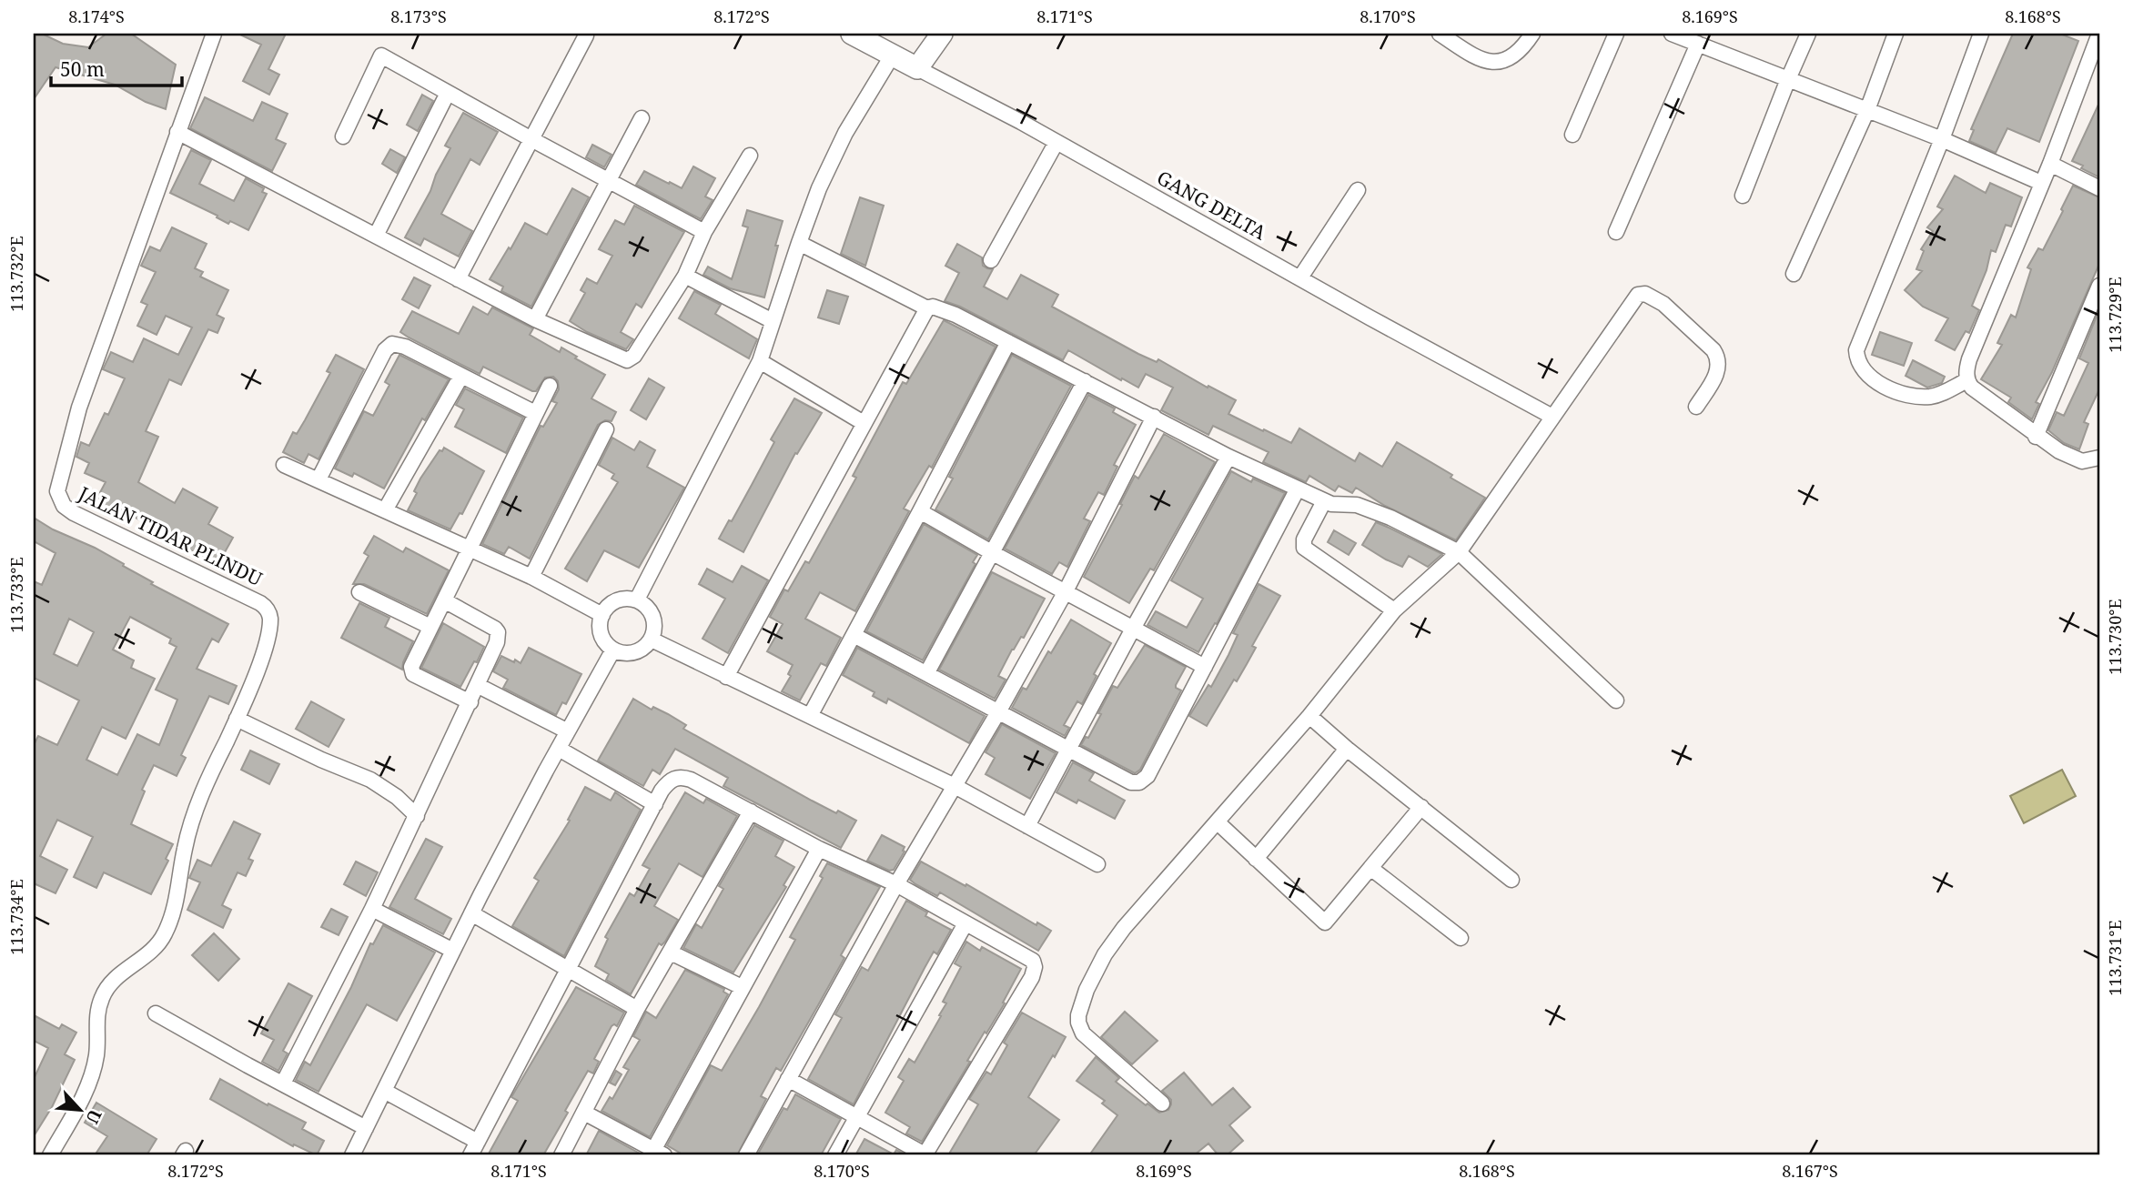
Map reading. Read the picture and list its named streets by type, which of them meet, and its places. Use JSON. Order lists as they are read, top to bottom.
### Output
{
  "streets": {
    "street": ["GANG DELTA", "JALAN TIDAR PLINDU"]
  },
  "scale_bar": "50 m",
  "north": "bottom right",
  "coordinates": [
    "8.174°S",
    "8.173°S",
    "8.172°S",
    "8.171°S",
    "8.170°S",
    "8.169°S",
    "8.168°S",
    "113.732°E",
    "113.729°E",
    "113.733°E",
    "113.730°E",
    "113.734°E",
    "113.731°E",
    "8.167°S"
  ]
}
